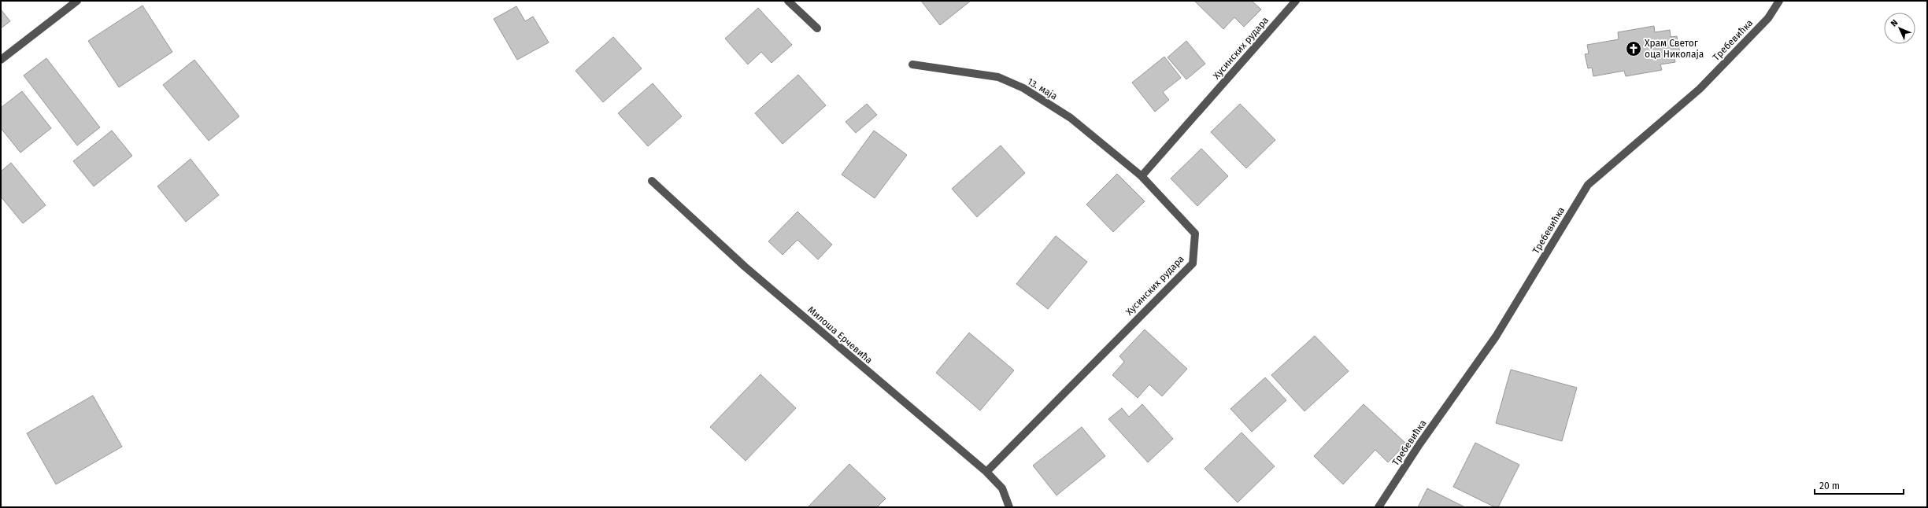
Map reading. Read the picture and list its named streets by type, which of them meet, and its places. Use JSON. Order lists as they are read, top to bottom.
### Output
{
  "streets": {
    "street": [
      "Требевићка",
      "Хусинских рудара",
      "13. маја",
      "Милоша Ерчевића"
    ]
  },
  "crossings": [
    ["Хусинских рудара", "13. маја"],
    ["Хусинских рудара", "Милоша Ерчевића"]
  ],
  "places": {
    "church": ["Храм Светог оца Николаја"]
  },
  "scale_bar": "20 m",
  "north": "top left"
}
